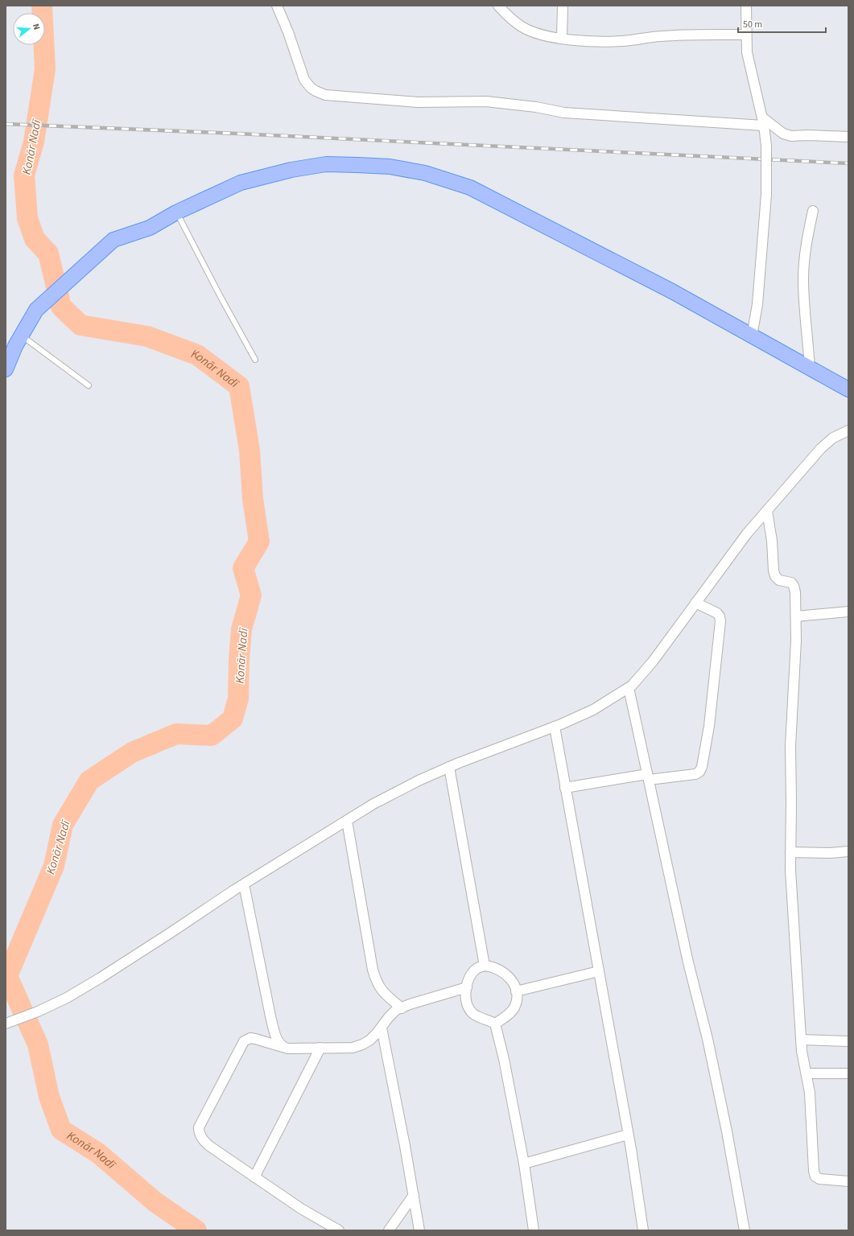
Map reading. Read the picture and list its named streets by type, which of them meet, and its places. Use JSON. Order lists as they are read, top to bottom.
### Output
{
  "water": ["Konār Nadī"],
  "scale_bar": "50 m",
  "north": "right"
}
